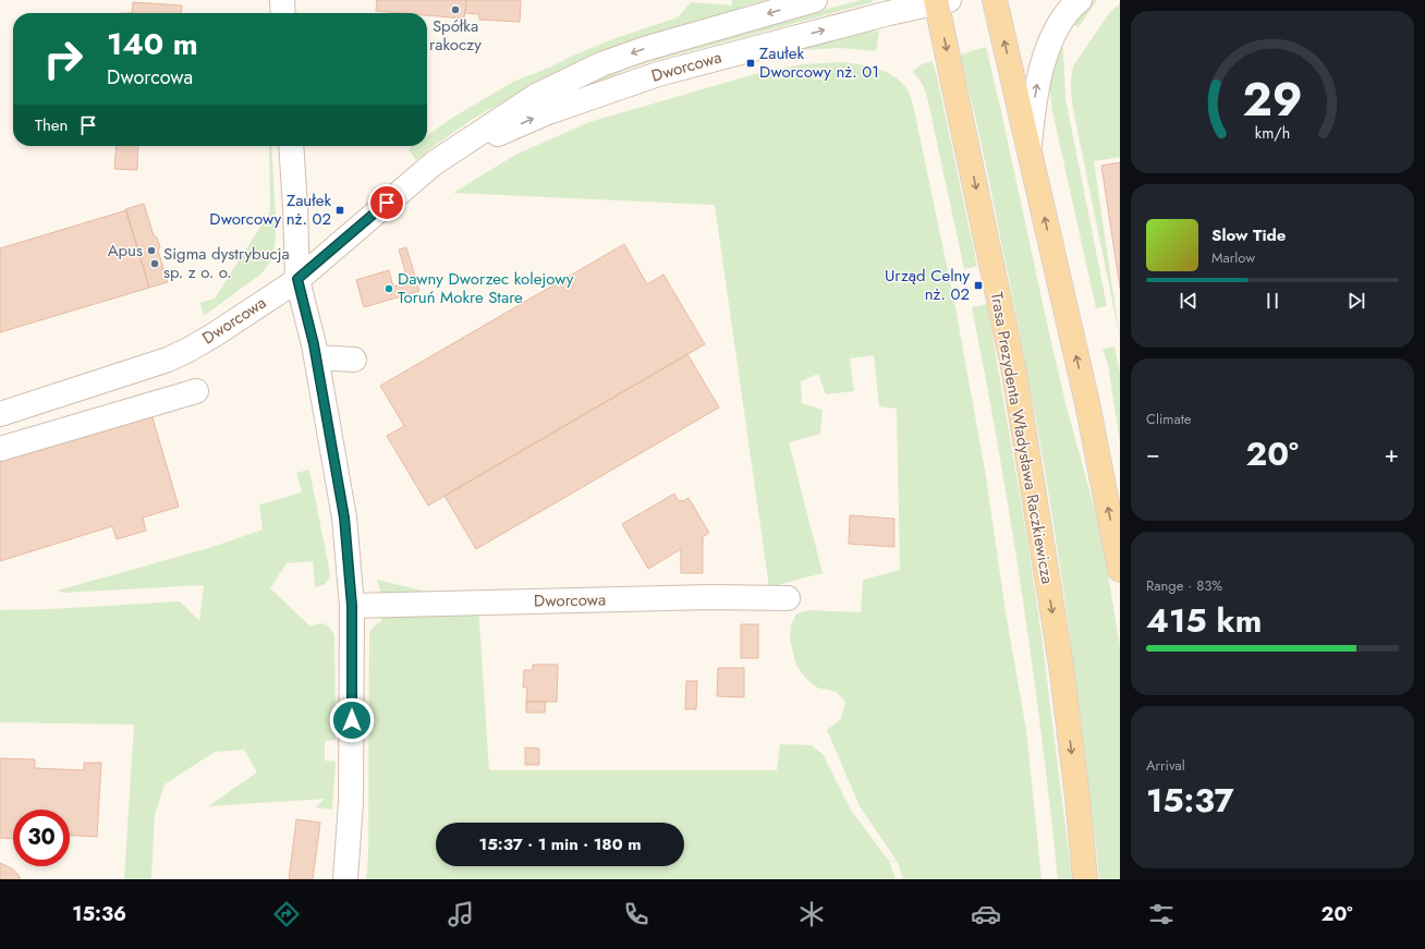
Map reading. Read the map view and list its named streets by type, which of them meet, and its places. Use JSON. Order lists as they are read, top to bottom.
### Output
{
  "streets": {
    "main road": ["Trasa Prezydenta Władysława Raczkiewicza"],
    "street": ["Dworcowa"]
  },
  "crossings": [
    ["Dworcowa", "Trasa Prezydenta Władysława Raczkiewicza"]
  ],
  "places": {
    "other": [
      "Spółka rakoczy",
      "Apus",
      "Sigma dystrybucja sp. z o. o.",
      "Dawny Dworzec kolejowy Toruń Mokre Stare"
    ],
    "transit": ["Zaułek Dworcowy nż. 01", "Zaułek Dworcowy nż. 02", "Urząd Celny nż. 02"]
  },
  "page": {
    "turn": ["140 m", "Dworcowa"],
    "then": "Then",
    "song": ["Slow Tide", "Marlow"],
    "tile": [
      "Climate",
      ["Range · 83%", "415 km"],
      ["Arrival", "15:37"]
    ],
    "heat": ["−", "20°", "+"],
    "limit": "30",
    "trip": "15:37 · 1 min · 180 m",
    "tabs": ["15:36", "20°"],
    "gauge": ["29", "km/h"]
  }
}
